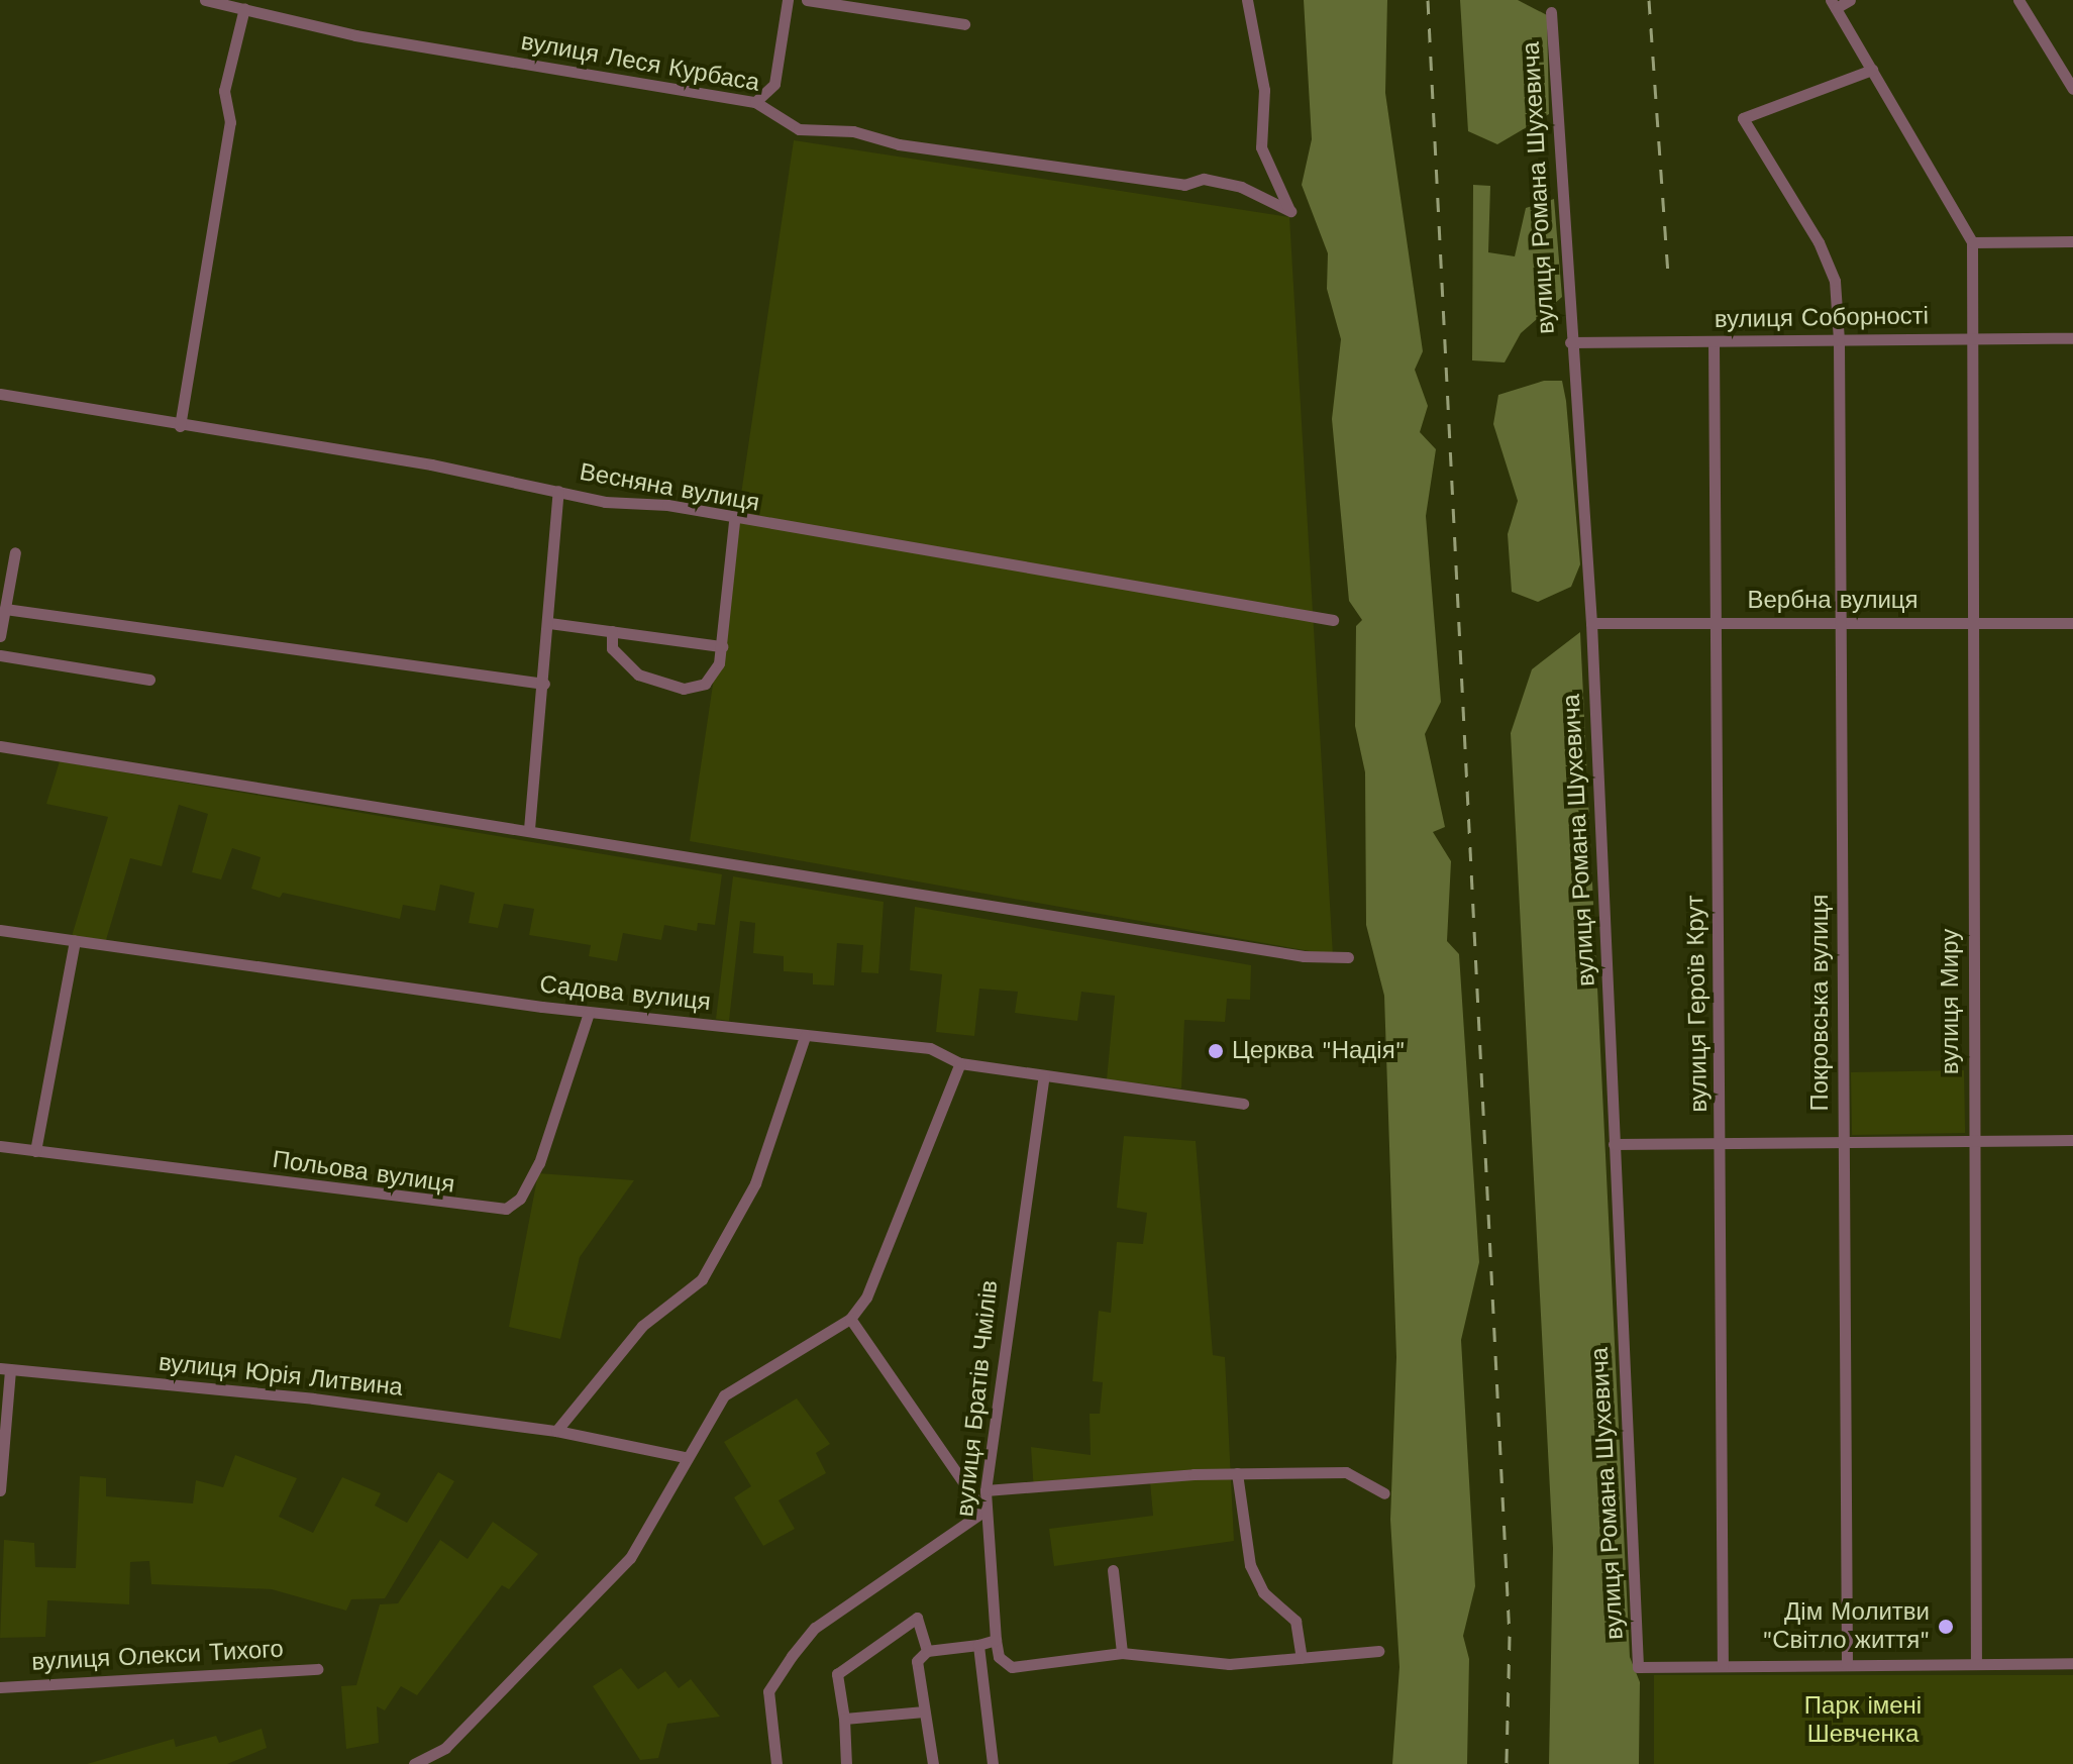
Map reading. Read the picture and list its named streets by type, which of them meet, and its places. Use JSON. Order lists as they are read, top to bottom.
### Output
{
  "streets": {
    "street": [
      "вулиця Леся Курбаса",
      "вулиця Романа Шухевича",
      "вулиця Соборності",
      "Весняна вулиця",
      "Вербна вулиця",
      "Садова вулиця",
      "вулиця Миру",
      "Покровська вулиця",
      "вулиця Героїв Крут",
      "Польова вулиця",
      "вулиця Юрія Литвина",
      "вулиця Братів Чмілів",
      "вулиця Олекси Тихого"
    ]
  },
  "crossings": [
    ["вулиця Романа Шухевича", "вулиця Соборності"],
    ["вулиця Романа Шухевича", "Вербна вулиця"],
    ["вулиця Романа Шухевича", "вулиця Героїв Крут"],
    ["вулиця Соборності", "вулиця Миру"],
    ["вулиця Соборності", "Покровська вулиця"],
    ["вулиця Соборності", "вулиця Героїв Крут"],
    ["Вербна вулиця", "вулиця Миру"],
    ["Вербна вулиця", "Покровська вулиця"],
    ["Вербна вулиця", "вулиця Героїв Крут"],
    ["Садова вулиця", "Польова вулиця"],
    ["Садова вулиця", "вулиця Братів Чмілів"]
  ],
  "parks": ["Парк імені Шевченка"],
  "places": ["Церква \"Надія\"", "Дім Молитви \"Світло життя\""]
}
